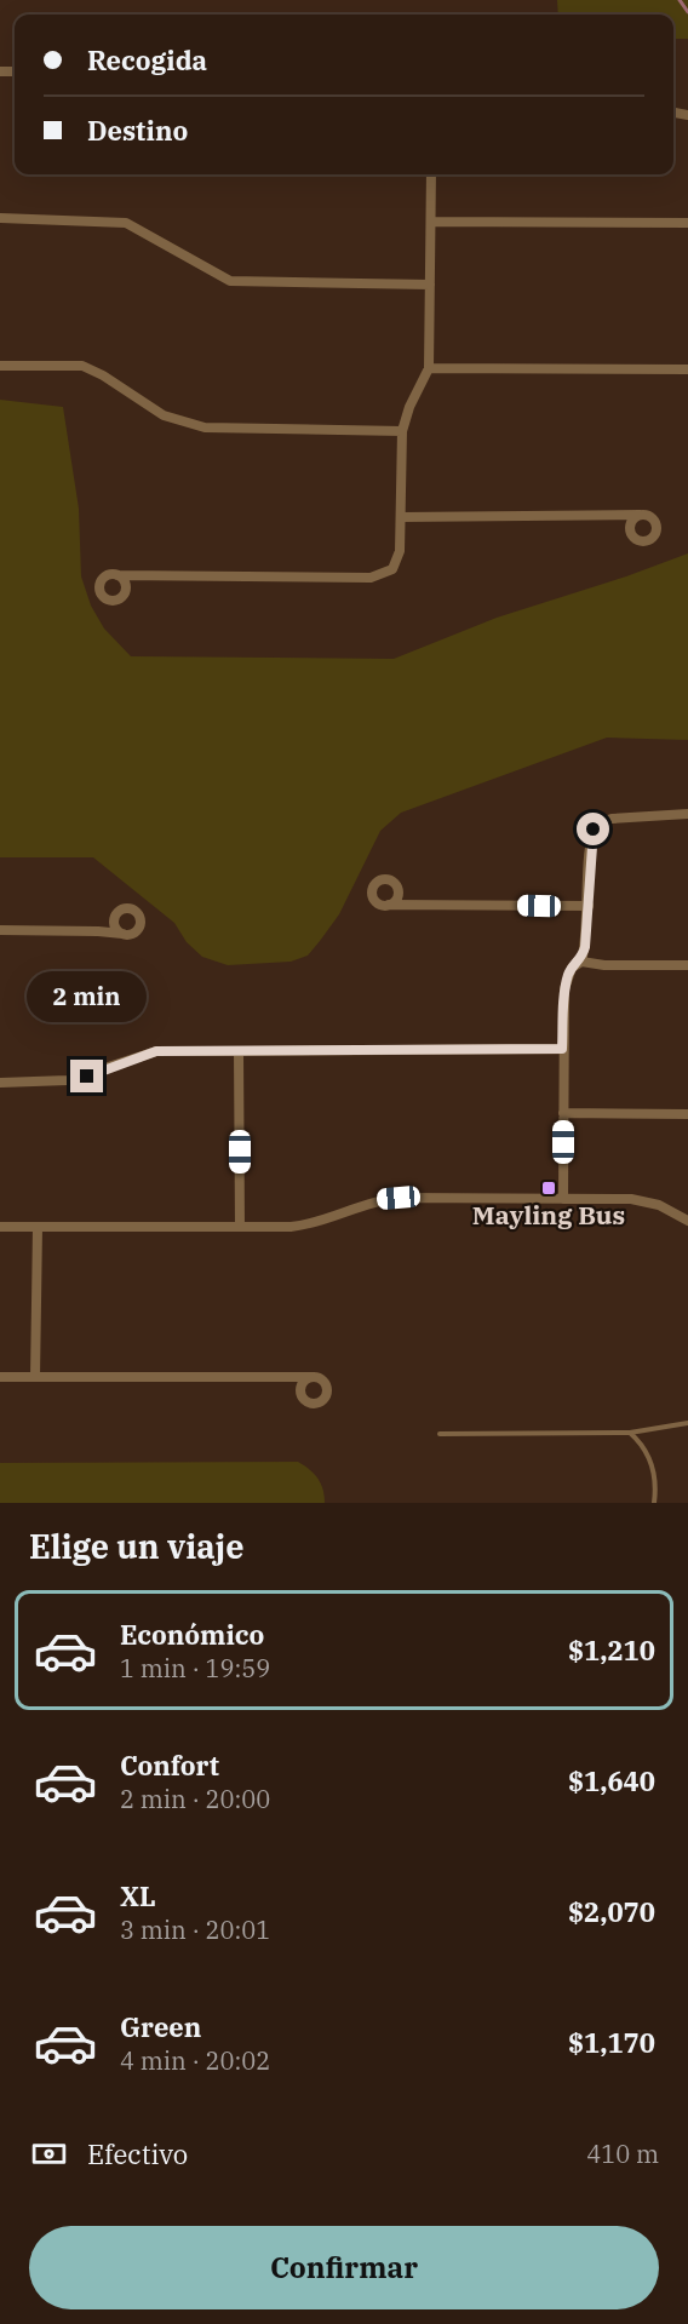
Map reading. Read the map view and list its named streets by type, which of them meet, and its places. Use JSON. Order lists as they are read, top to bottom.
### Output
{
  "places": {
    "transit": ["Mayling Bus"]
  },
  "page": {
    "banner": ["Recogida", "Destino"],
    "bubble": "2 min",
    "heading": "Elige un viaje",
    "list": [
      {
        "name": "Económico",
        "note": "1 min · 19:59",
        "value": "$1,210"
      },
      {
        "name": "Confort",
        "note": "2 min · 20:00",
        "value": "$1,640"
      },
      {
        "name": "XL",
        "note": "3 min · 20:01",
        "value": "$2,070"
      },
      {
        "name": "Green",
        "note": "4 min · 20:02",
        "value": "$1,170"
      }
    ],
    "pay": ["Efectivo", "410 m"],
    "buttons": "Confirmar"
  }
}
